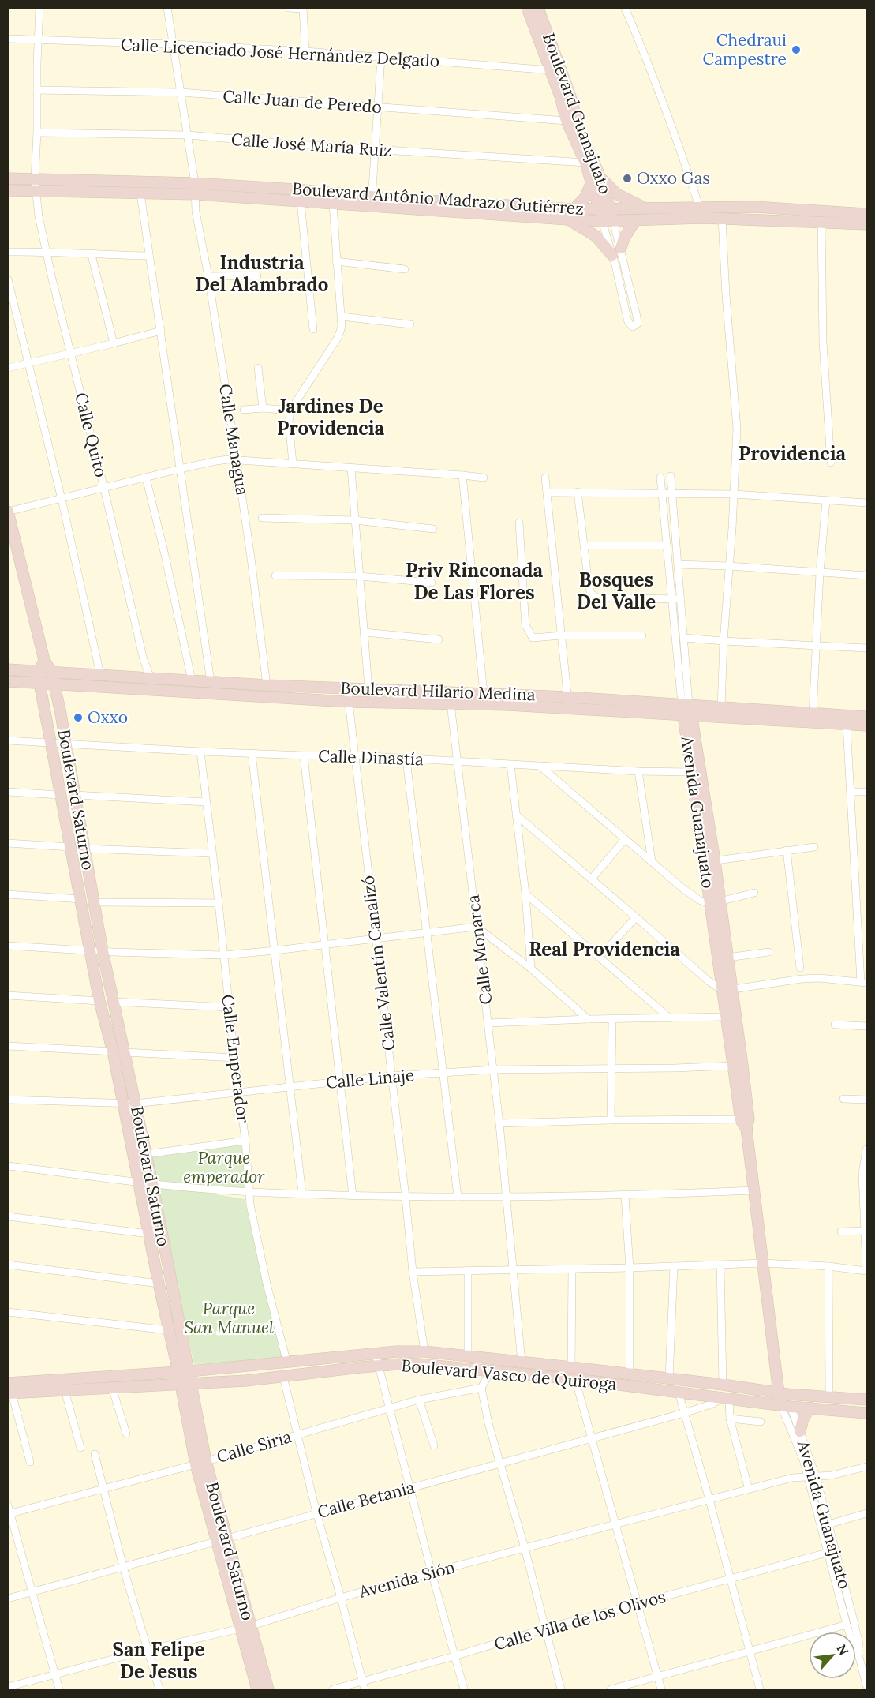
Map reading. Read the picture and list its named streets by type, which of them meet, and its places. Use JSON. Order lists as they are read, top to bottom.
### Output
{
  "streets": {
    "street": [
      "Calle Licenciado José Hernández Delgado",
      "Calle Juan de Peredo",
      "Boulevard Guanajuato",
      "Calle José María Ruiz",
      "Boulevard Antônio Madrazo Gutiérrez",
      "Calle Quito",
      "Calle Managua",
      "Boulevard Hilario Medina",
      "Calle Dinastía",
      "Boulevard Saturno",
      "Avenida Guanajuato",
      "Calle Monarca",
      "Calle Valentín Canalizó",
      "Calle Emperador",
      "Calle Linaje",
      "Boulevard Vasco de Quiroga",
      "Calle Siria",
      "Calle Betania",
      "Avenida Sión",
      "Calle Villa de los Olivos"
    ]
  },
  "crossings": [
    ["Calle Licenciado José Hernández Delgado", "Boulevard Guanajuato"],
    ["Calle Licenciado José Hernández Delgado", "Calle Quito"],
    ["Calle Licenciado José Hernández Delgado", "Calle Managua"],
    ["Calle Juan de Peredo", "Boulevard Guanajuato"],
    ["Calle Juan de Peredo", "Calle Quito"],
    ["Calle Juan de Peredo", "Calle Managua"],
    ["Boulevard Guanajuato", "Calle José María Ruiz"],
    ["Boulevard Guanajuato", "Boulevard Antônio Madrazo Gutiérrez"],
    ["Calle José María Ruiz", "Calle Quito"],
    ["Calle José María Ruiz", "Calle Managua"],
    ["Boulevard Antônio Madrazo Gutiérrez", "Calle Quito"],
    ["Boulevard Antônio Madrazo Gutiérrez", "Calle Managua"],
    ["Calle Quito", "Boulevard Hilario Medina"],
    ["Calle Managua", "Boulevard Hilario Medina"],
    ["Boulevard Hilario Medina", "Boulevard Saturno"],
    ["Boulevard Hilario Medina", "Avenida Guanajuato"],
    ["Boulevard Hilario Medina", "Calle Monarca"],
    ["Boulevard Hilario Medina", "Calle Valentín Canalizó"],
    ["Calle Dinastía", "Boulevard Saturno"],
    ["Calle Dinastía", "Avenida Guanajuato"],
    ["Calle Dinastía", "Calle Monarca"],
    ["Calle Dinastía", "Calle Valentín Canalizó"],
    ["Calle Dinastía", "Calle Emperador"],
    ["Boulevard Saturno", "Calle Linaje"],
    ["Boulevard Saturno", "Boulevard Vasco de Quiroga"],
    ["Boulevard Saturno", "Calle Siria"],
    ["Boulevard Saturno", "Calle Betania"],
    ["Boulevard Saturno", "Avenida Sión"],
    ["Avenida Guanajuato", "Calle Linaje"],
    ["Avenida Guanajuato", "Boulevard Vasco de Quiroga"],
    ["Avenida Guanajuato", "Avenida Sión"],
    ["Avenida Guanajuato", "Calle Villa de los Olivos"],
    ["Calle Monarca", "Calle Linaje"],
    ["Calle Monarca", "Boulevard Vasco de Quiroga"],
    ["Calle Valentín Canalizó", "Calle Linaje"],
    ["Calle Valentín Canalizó", "Boulevard Vasco de Quiroga"],
    ["Calle Emperador", "Calle Linaje"],
    ["Calle Emperador", "Boulevard Vasco de Quiroga"],
    ["Boulevard Vasco de Quiroga", "Calle Betania"]
  ],
  "districts": [
    "Industria Del Alambrado",
    "Jardines De Providencia",
    "Providencia",
    "Priv Rinconada De Las Flores",
    "Bosques Del Valle",
    "Real Providencia",
    "San Felipe De Jesus"
  ],
  "parks": ["Parque emperador", "Parque San Manuel"],
  "places": ["Chedraui Campestre", "Oxxo Gas", "Oxxo"],
  "north": "top right"
}
